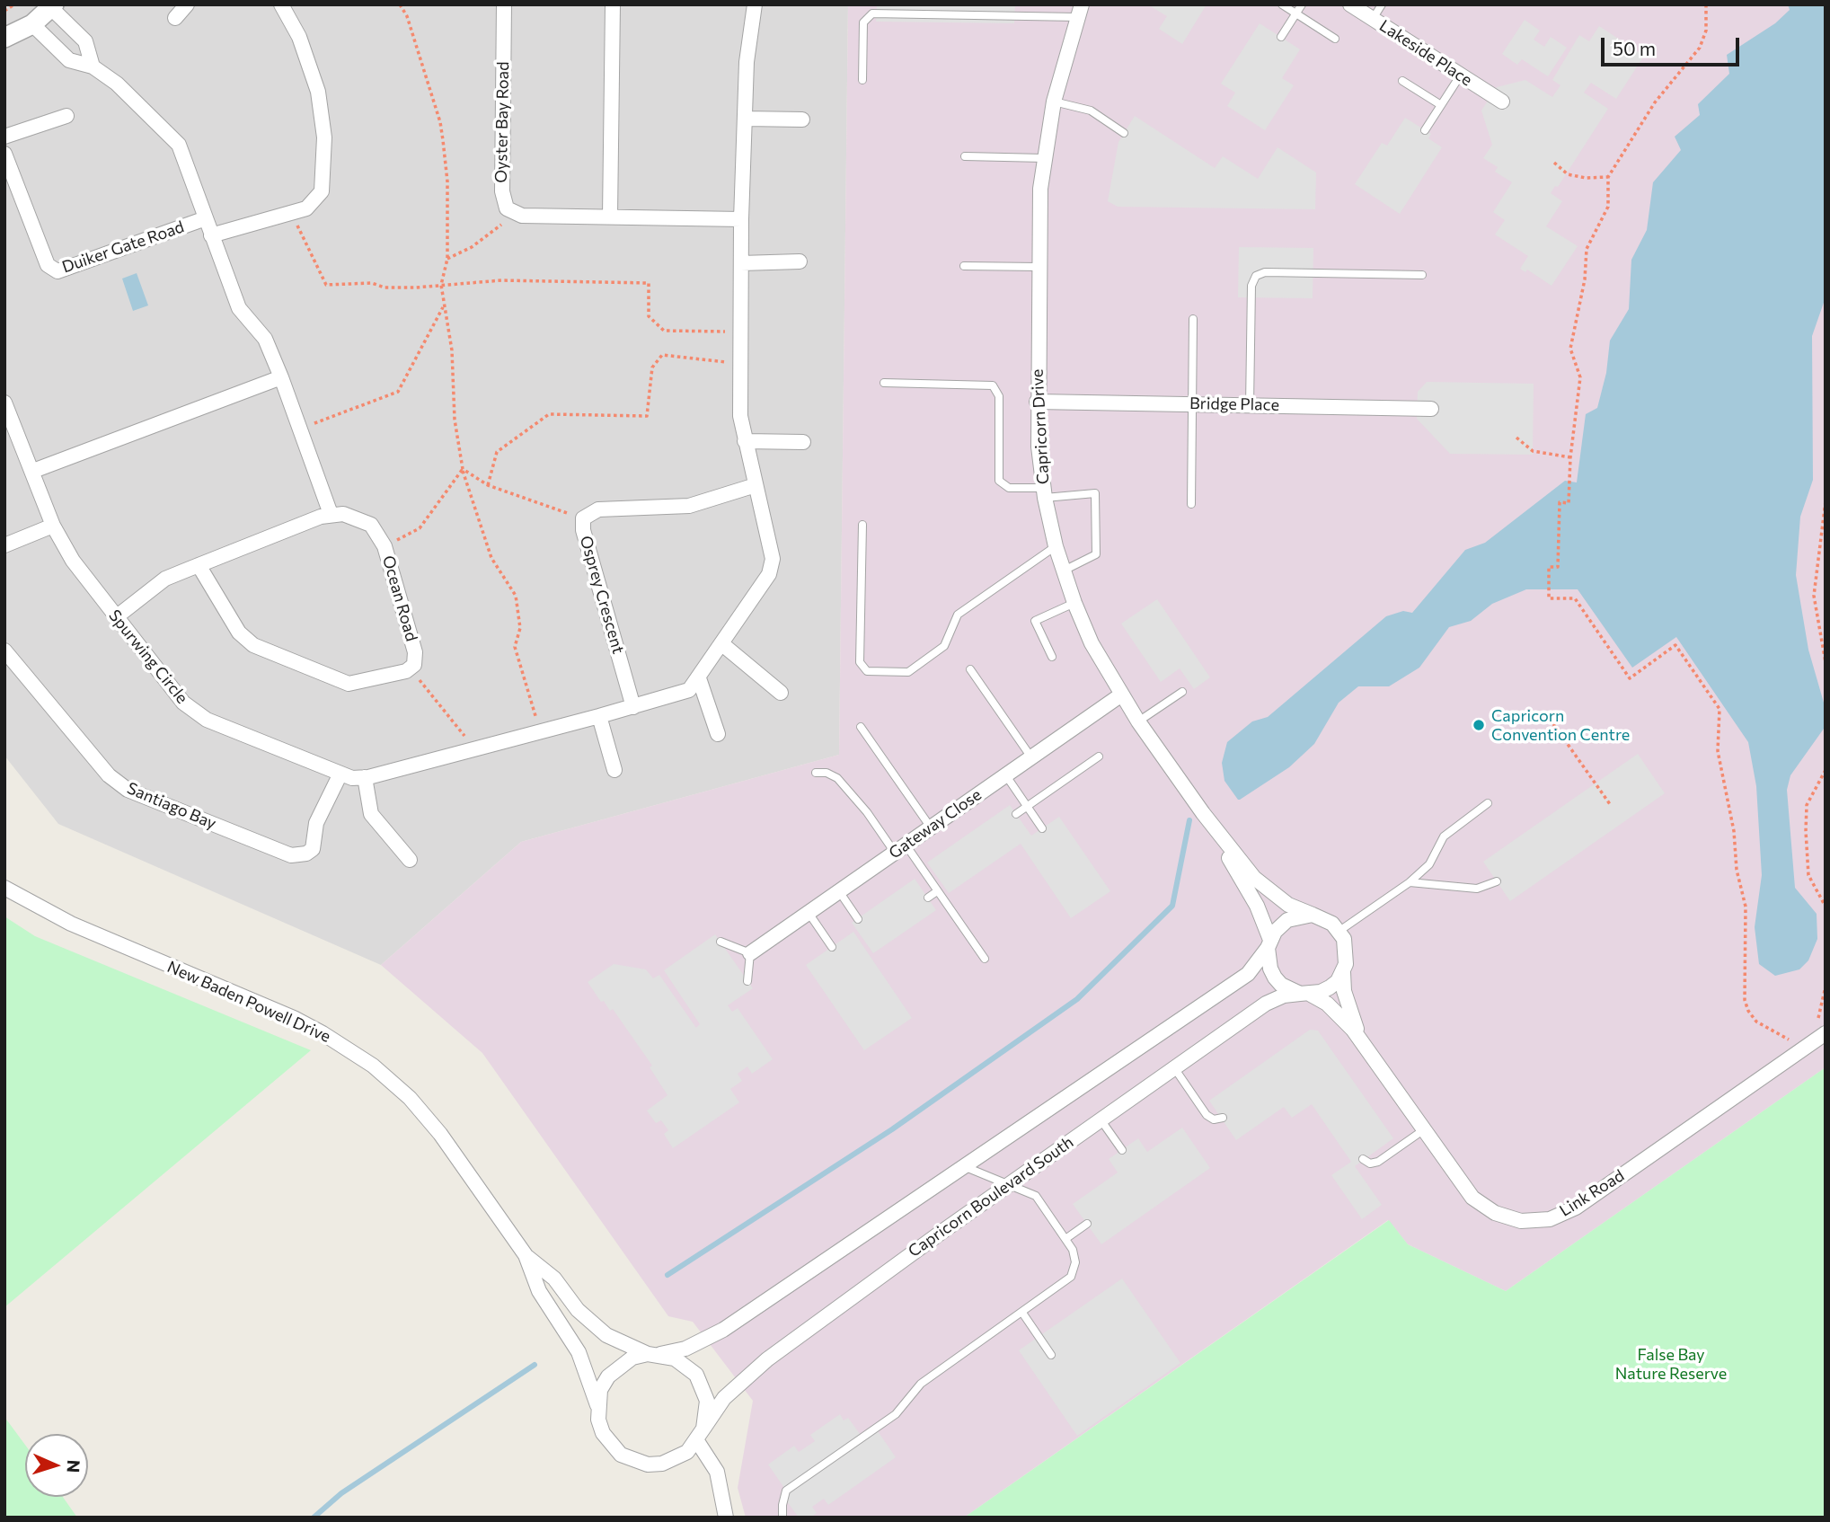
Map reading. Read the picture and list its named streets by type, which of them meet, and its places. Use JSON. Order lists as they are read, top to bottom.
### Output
{
  "streets": {
    "street": [
      "Lakeside Place",
      "Oyster Bay Road",
      "Duiker Gate Road",
      "Bridge Place",
      "Capricorn Drive",
      "Osprey Crescent",
      "Ocean Road",
      "Spurwing Circle",
      "Santiago Bay",
      "Gateway Close",
      "New Baden Powell Drive",
      "Link Road",
      "Capricorn Boulevard South"
    ]
  },
  "crossings": [
    ["Duiker Gate Road", "Ocean Road"],
    ["Bridge Place", "Capricorn Drive"],
    ["Capricorn Drive", "Gateway Close"],
    ["Capricorn Drive", "Link Road"],
    ["Capricorn Drive", "Capricorn Boulevard South"],
    ["Osprey Crescent", "Spurwing Circle"],
    ["Spurwing Circle", "Santiago Bay"],
    ["New Baden Powell Drive", "Capricorn Boulevard South"],
    ["Link Road", "Capricorn Boulevard South"]
  ],
  "parks": ["False Bay Nature Reserve"],
  "places": ["Capricorn Convention Centre"],
  "scale_bar": "50 m",
  "north": "right"
}
